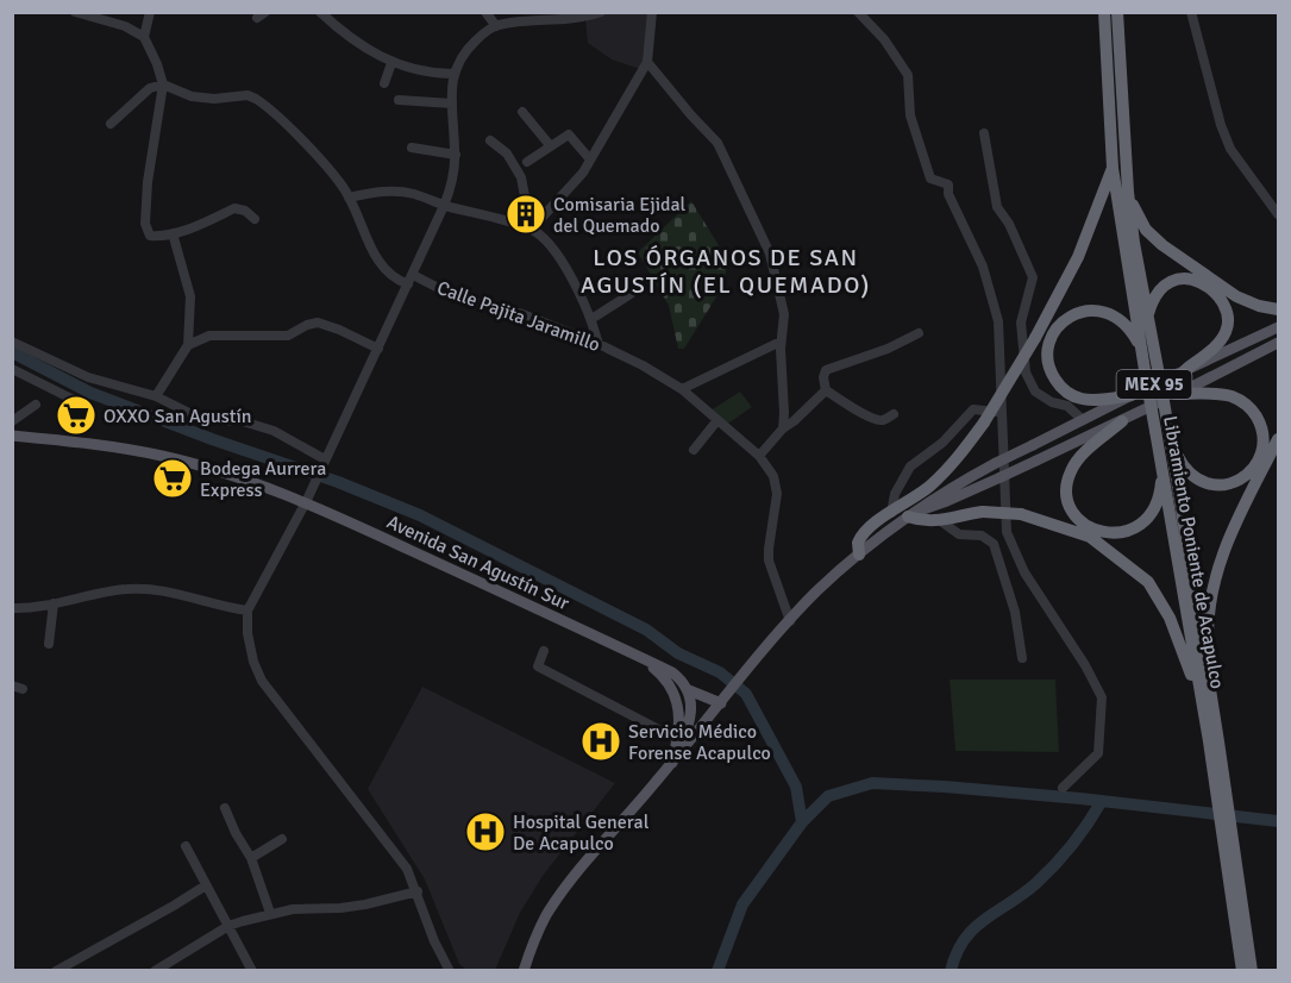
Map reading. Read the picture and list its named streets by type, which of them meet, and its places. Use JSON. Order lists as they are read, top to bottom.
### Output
{
  "streets": {
    "highway": ["Libramiento Poniente de Acapulco"],
    "main road": ["MEX 95", "Avenida San Agustín Sur"],
    "street": ["Calle Pajita Jaramillo"]
  },
  "crossings": [
    ["Calle Pajita Jaramillo", "MEX 95"],
    ["MEX 95", "Avenida San Agustín Sur"]
  ],
  "districts": ["LOS ÓRGANOS DE SAN AGUSTÍN (EL QUEMADO)"],
  "places": {
    "building": ["Comisaria Ejidal del Quemado"],
    "supermarket": ["OXXO San Agustín", "Bodega Aurrera Express"],
    "hospital": ["Servicio Médico Forense Acapulco", "Hospital General De Acapulco"]
  }
}
